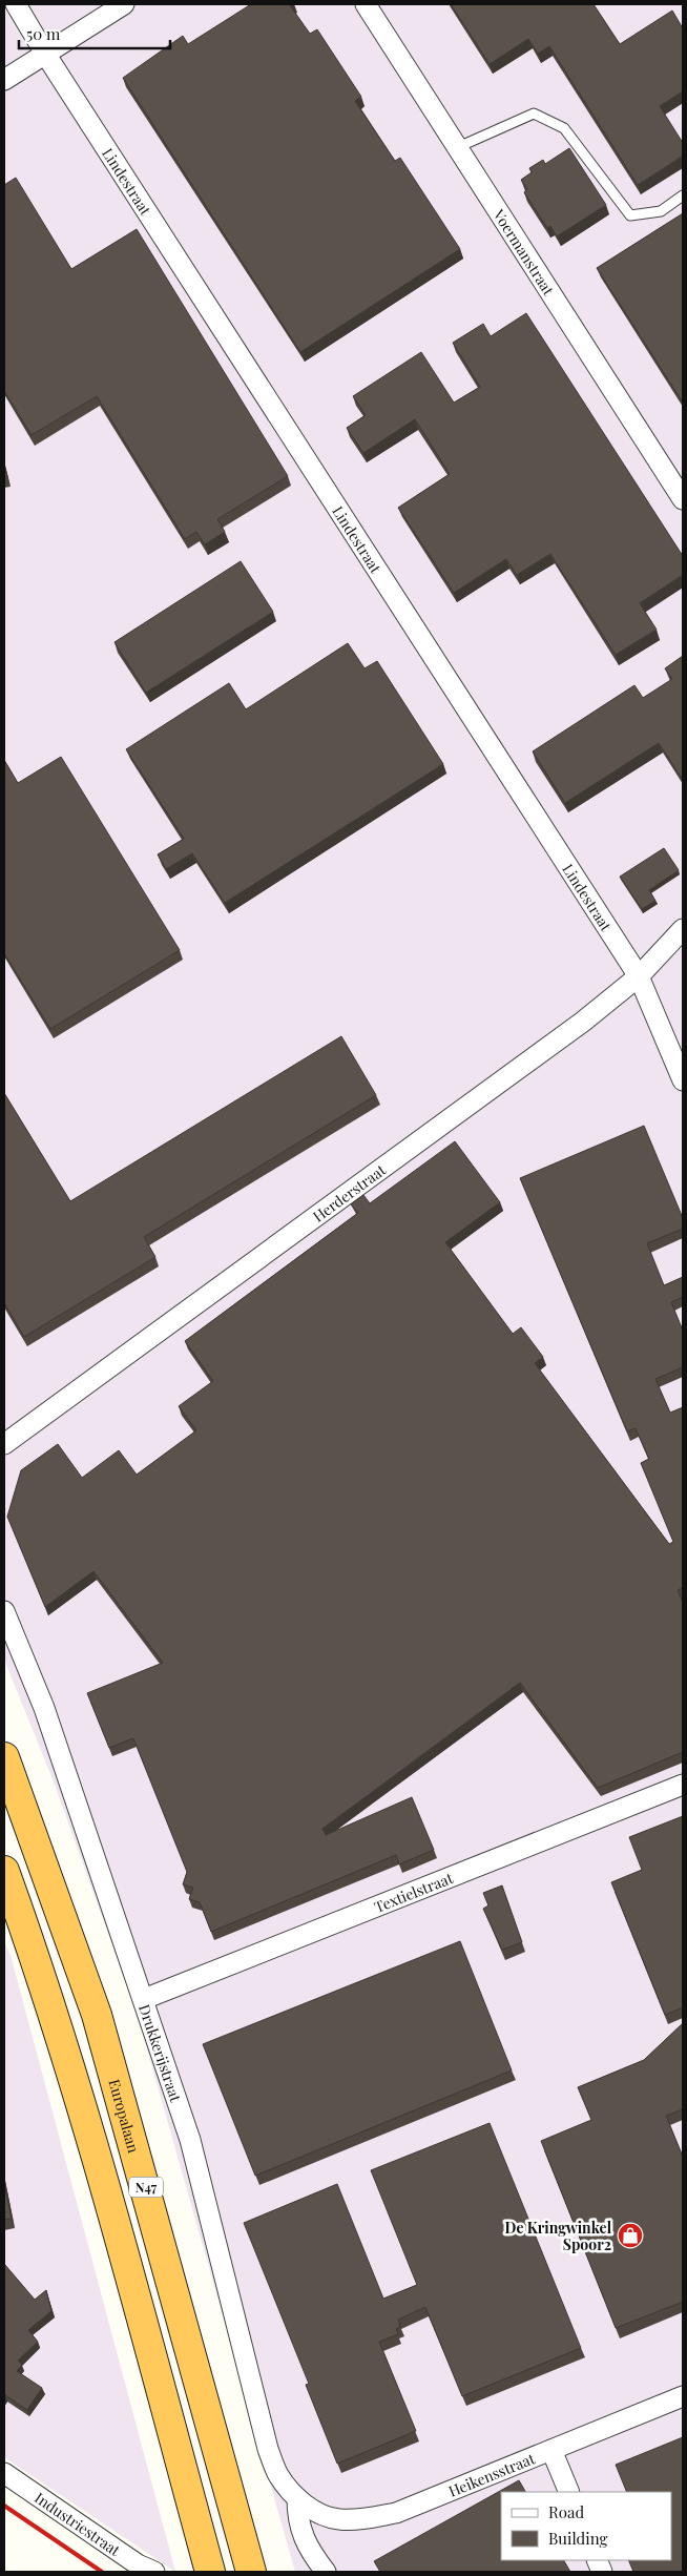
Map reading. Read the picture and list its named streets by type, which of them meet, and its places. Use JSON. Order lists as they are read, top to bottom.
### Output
{
  "streets": {
    "highway": ["Europalaan", "N47"],
    "street": [
      "Lindestraat",
      "Voermanstraat",
      "Herderstraat",
      "Textielstraat",
      "Drukkerijstraat",
      "Heikensstraat",
      "Industriestraat"
    ]
  },
  "crossings": [
    ["Lindestraat", "Herderstraat"],
    ["Textielstraat", "Drukkerijstraat"],
    ["Drukkerijstraat", "Heikensstraat"]
  ],
  "places": {
    "shop": ["De Kringwinkel Spoor2"]
  },
  "legend": ["Road", "Building"],
  "scale_bar": "50 m"
}
